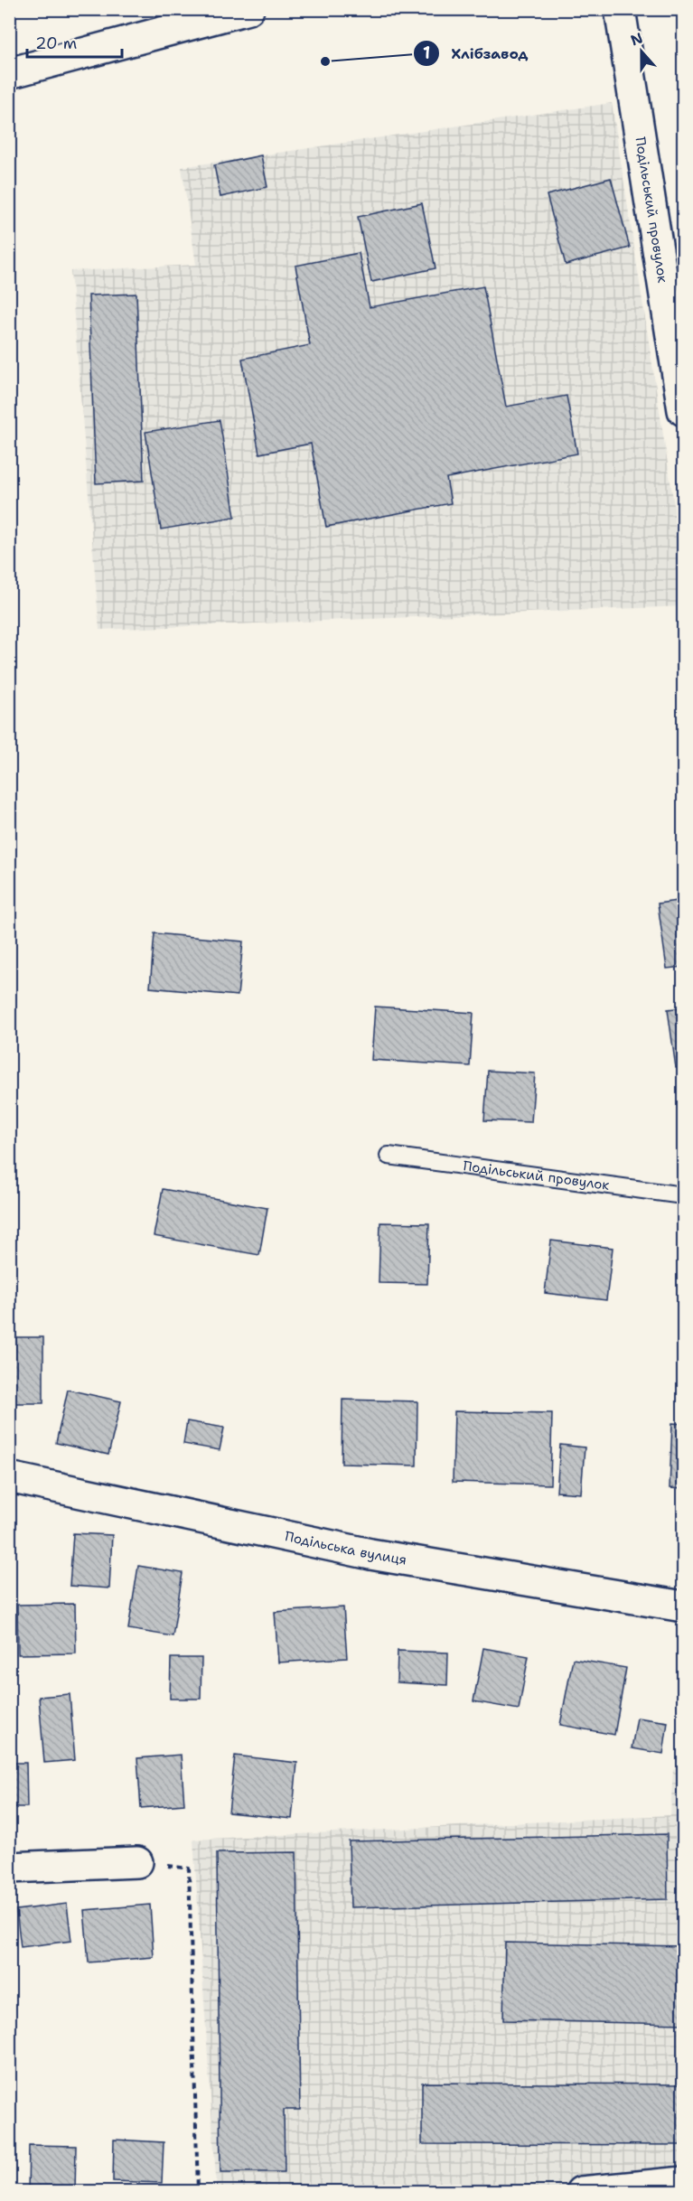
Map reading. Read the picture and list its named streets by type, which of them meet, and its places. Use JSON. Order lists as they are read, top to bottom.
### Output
{
  "streets": {
    "street": ["Подільський провулок", "Подільська вулиця"]
  },
  "places": ["Хлібзавод"],
  "scale_bar": "20 m",
  "north": "top"
}
